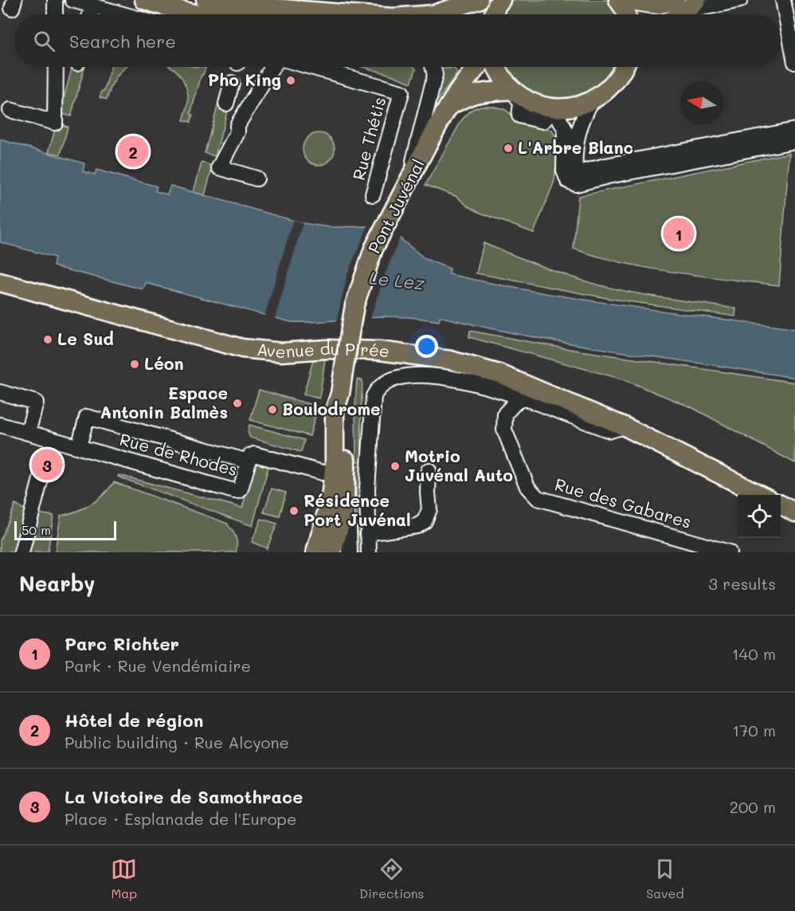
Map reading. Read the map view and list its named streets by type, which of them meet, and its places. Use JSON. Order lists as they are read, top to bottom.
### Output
{
  "streets": {
    "main road": ["Pont Juvénal", "Avenue du Pirée"],
    "street": ["Rue Thétis", "Rue de Rhodes", "Rue des Gabares"]
  },
  "crossings": [
    ["Pont Juvénal", "Rue de Rhodes"]
  ],
  "water": ["Le Lez"],
  "places": [
    "Pho King",
    "L'Arbre Blanc",
    "Le Sud",
    "Léon",
    "Espace Antonin Balmès",
    "Boulodrome",
    "Motrio Juvénal Auto",
    "Résidence Port Juvénal"
  ],
  "scale_bar": "50 m",
  "north": "left",
  "page": {
    "search": "Search here",
    "pins": ["2", "1", "3"],
    "scale": "50 m",
    "heading": ["Nearby", "3 results"],
    "list": [
      {
        "mark": "1",
        "name": "Parc Richter",
        "note": "Park · Rue Vendémiaire",
        "value": "140 m"
      },
      {
        "mark": "2",
        "name": "Hôtel de région",
        "note": "Public building · Rue Alcyone",
        "value": "170 m"
      },
      {
        "mark": "3",
        "name": "La Victoire de Samothrace",
        "note": "Place · Esplanade de l'Europe",
        "value": "200 m"
      }
    ],
    "nav": ["Map", "Directions", "Saved"]
  }
}
